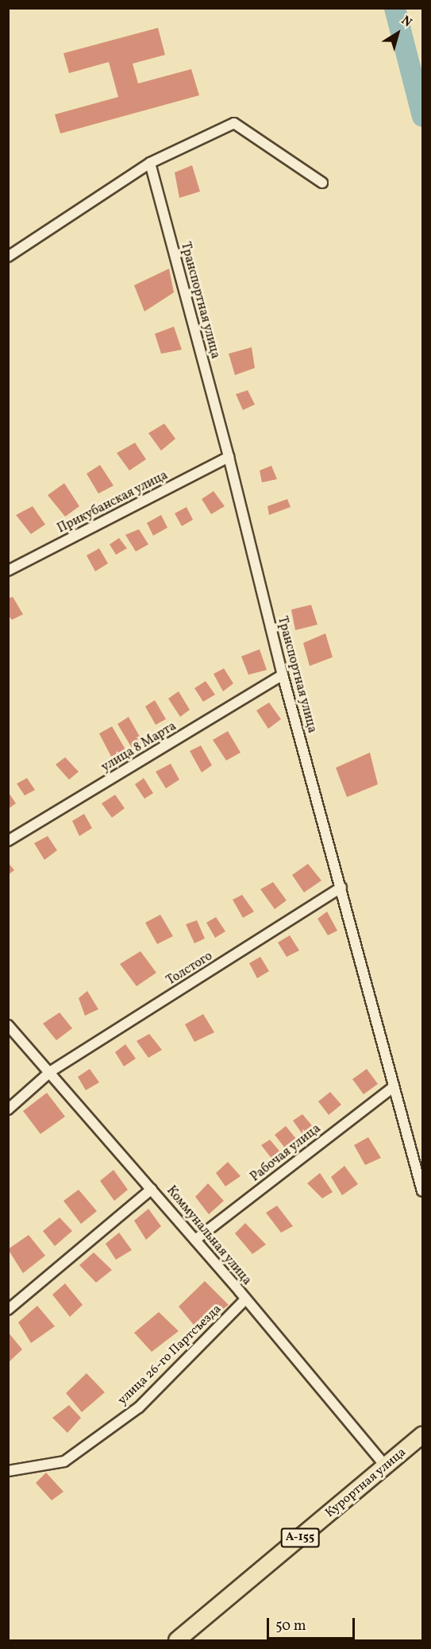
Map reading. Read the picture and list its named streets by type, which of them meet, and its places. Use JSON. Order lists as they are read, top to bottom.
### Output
{
  "streets": {
    "main road": ["Курортная улица", "А-155"],
    "street": [
      "Транспортная улица",
      "Прикубанская улица",
      "улица 8 Марта",
      "Толстого",
      "Рабочая улица",
      "Коммунальная улица",
      "улица 26-го Партсъезда"
    ]
  },
  "crossings": [
    ["Транспортная улица", "Прикубанская улица"],
    ["Транспортная улица", "улица 8 Марта"],
    ["Транспортная улица", "Толстого"],
    ["Транспортная улица", "Рабочая улица"],
    ["Толстого", "Коммунальная улица"],
    ["Рабочая улица", "Коммунальная улица"],
    ["Коммунальная улица", "улица 26-го Партсъезда"],
    ["Коммунальная улица", "Курортная улица"]
  ],
  "scale_bar": "50 m",
  "north": "top right"
}
